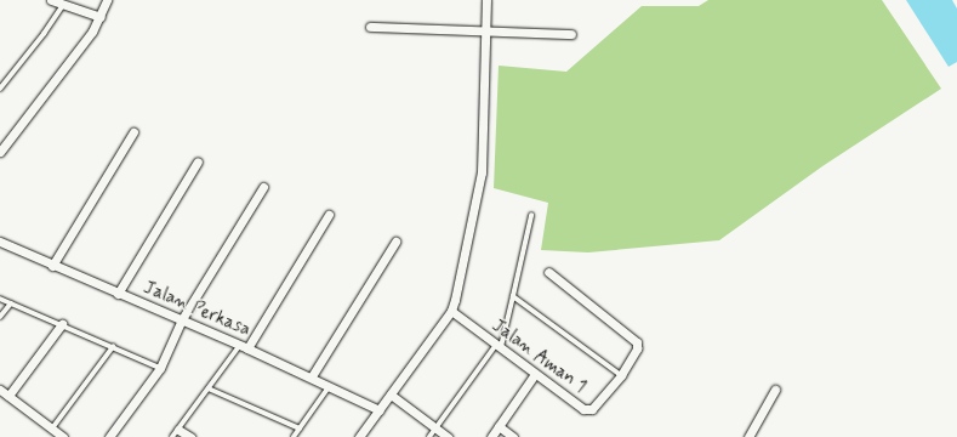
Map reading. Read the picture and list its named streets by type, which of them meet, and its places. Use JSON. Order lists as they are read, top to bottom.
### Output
{
  "streets": {
    "street": ["Jalan Perkasa", "Jalan Aman 1"]
  }
}
